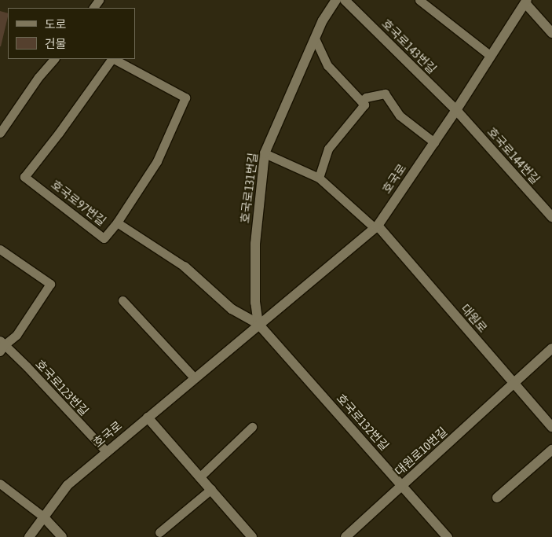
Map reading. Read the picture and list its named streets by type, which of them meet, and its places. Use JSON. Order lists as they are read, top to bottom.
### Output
{
  "streets": {
    "street": [
      "호국로143번길",
      "호국로144번길",
      "호국로",
      "호국로131번길",
      "대원로",
      "호국로132번길",
      "대원로10번길"
    ],
    "lane": ["호국로97번길", "호국로123번길"]
  },
  "crossings": [
    ["호국로143번길", "호국로144번길"],
    ["호국로143번길", "호국로"],
    ["호국로144번길", "호국로"],
    ["호국로", "호국로131번길"],
    ["호국로", "대원로"],
    ["호국로", "호국로123번길"],
    ["호국로", "호국로132번길"],
    ["호국로131번길", "호국로132번길"],
    ["대원로", "대원로10번길"],
    ["호국로132번길", "대원로10번길"]
  ],
  "legend": ["도로", "건물"]
}
